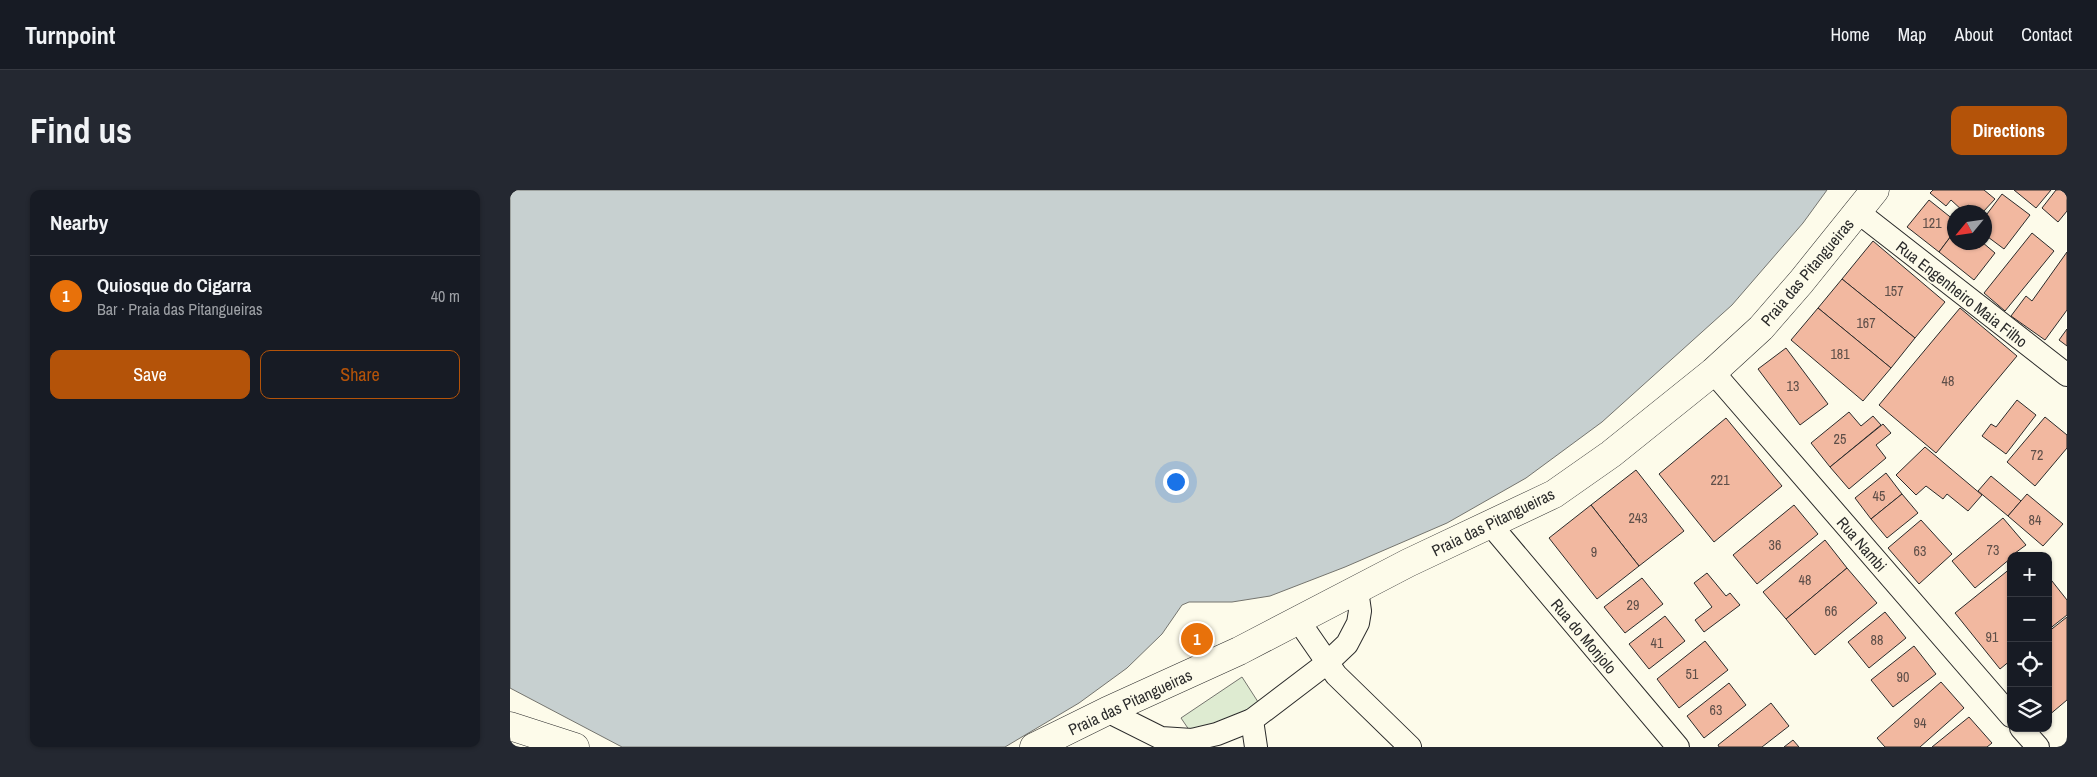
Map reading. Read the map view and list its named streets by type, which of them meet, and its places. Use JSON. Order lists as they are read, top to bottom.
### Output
{
  "streets": {
    "main road": ["Praia das Pitangueiras"],
    "street": ["Rua Engenheiro Maia Filho", "Rua Nambi", "Rua do Monjolo"]
  },
  "crossings": [
    ["Praia das Pitangueiras", "Rua Engenheiro Maia Filho"],
    ["Praia das Pitangueiras", "Rua Nambi"],
    ["Praia das Pitangueiras", "Rua do Monjolo"]
  ],
  "house_numbers": [
    "121",
    "157",
    "167",
    "181",
    "48",
    "13",
    "25",
    "72",
    "221",
    "45",
    "243",
    "84",
    "36",
    "73",
    "63",
    "9",
    "48",
    "29",
    "66",
    "91",
    "88",
    "41",
    "51",
    "90",
    "63",
    "94"
  ],
  "north": "bottom left",
  "page": {
    "header": "Turnpoint",
    "nav": [
      "Home",
      "Map",
      "About",
      "Contact"
    ],
    "buttons": [
      "Directions",
      ["Save", "Share"]
    ],
    "title": "Find us",
    "heading": "Nearby",
    "list": [
      {
        "mark": "1",
        "name": "Quiosque do Cigarra",
        "note": "Bar · Praia das Pitangueiras",
        "value": "40 m"
      }
    ],
    "map_buttons": ["+", "−"],
    "pins": "1"
  }
}
